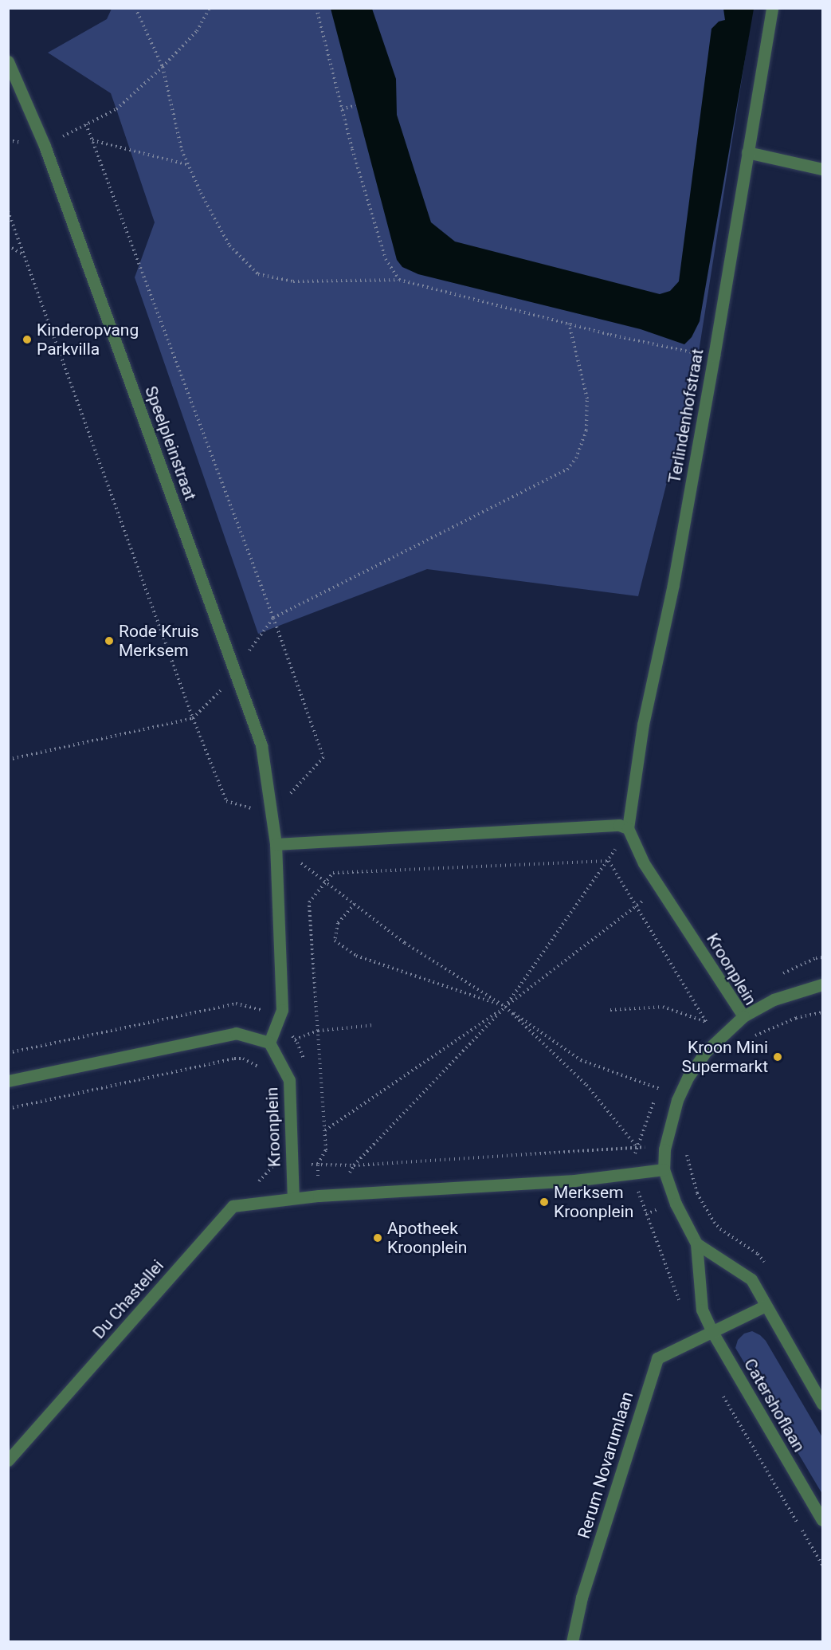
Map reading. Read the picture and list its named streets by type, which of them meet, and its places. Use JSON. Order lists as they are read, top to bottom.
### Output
{
  "streets": {
    "street": [
      "Terlindenhofstraat",
      "Speelpleinstraat",
      "Kroonplein",
      "Du Chastellei",
      "Catershoflaan",
      "Rerum Novarumlaan"
    ]
  },
  "crossings": [
    ["Terlindenhofstraat", "Kroonplein"],
    ["Kroonplein", "Du Chastellei"],
    ["Kroonplein", "Catershoflaan"],
    ["Catershoflaan", "Rerum Novarumlaan"]
  ],
  "places": [
    "Kinderopvang Parkvilla",
    "Rode Kruis Merksem",
    "Kroon Mini Supermarkt",
    "Merksem Kroonplein",
    "Apotheek Kroonplein"
  ]
}
